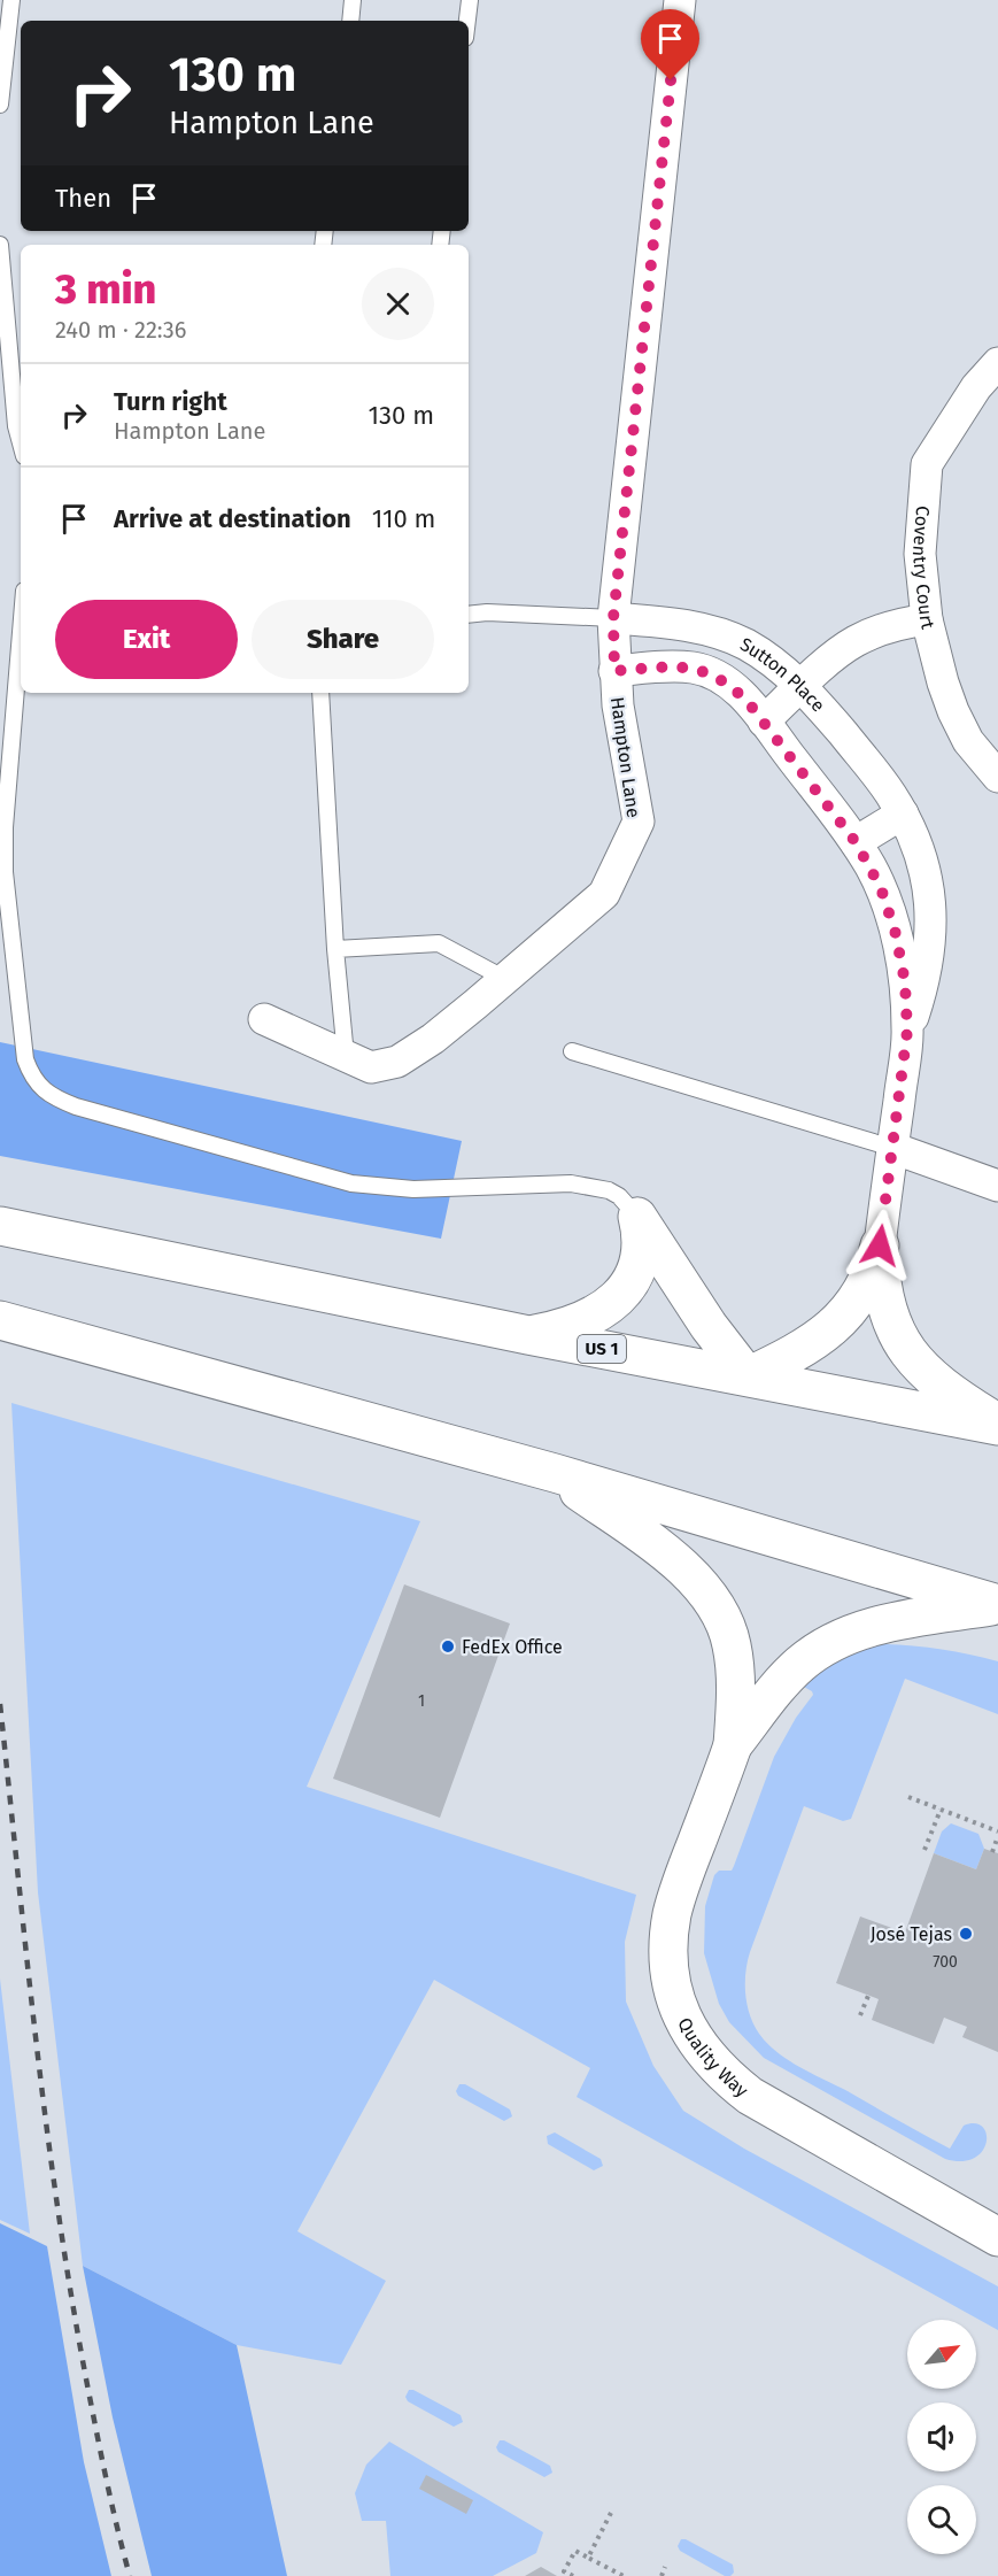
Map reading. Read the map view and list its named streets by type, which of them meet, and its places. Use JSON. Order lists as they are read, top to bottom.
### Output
{
  "streets": {
    "main road": ["US 1", "Quality Way"],
    "street": ["Coventry Court", "Sutton Place", "Hampton Lane"]
  },
  "crossings": [
    ["Sutton Place", "Hampton Lane"]
  ],
  "places": ["FedEx Office", "José Tejas"],
  "house_numbers": ["1", "700"],
  "north": "top right",
  "page": {
    "turn": ["130 m", "Hampton Lane"],
    "then": "Then",
    "heading": ["3 min", "240 m · 22:36"],
    "list": [
      {
        "name": "Turn right",
        "note": "Hampton Lane",
        "value": "130 m"
      },
      {
        "name": "Arrive at destination",
        "value": "110 m"
      }
    ],
    "buttons": ["Exit", "Share"]
  }
}
